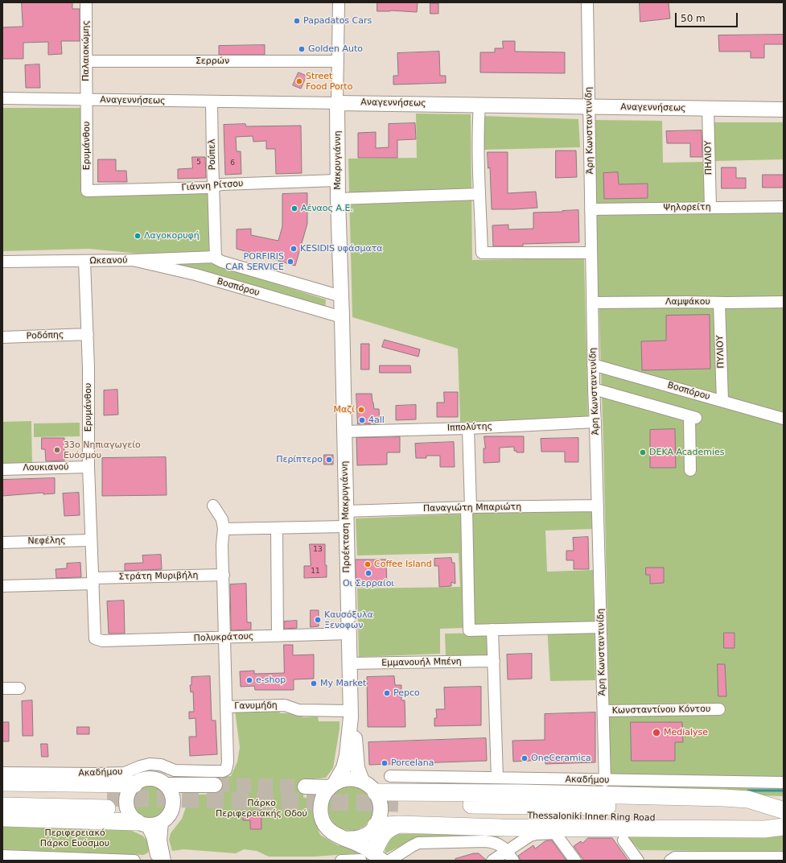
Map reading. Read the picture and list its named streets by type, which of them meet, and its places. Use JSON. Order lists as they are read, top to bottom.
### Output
{
  "streets": {
    "highway": ["Thessaloniki Inner Ring Road"],
    "main road": ["Αναγεννήσεως", "Μακρυγιάννη", "Προέκταση Μακρυγιάννη"],
    "street": [
      "Παλαιοκώμης",
      "Σερρών",
      "Άρη Κωνσταντινίδη",
      "Ερυμάνθου",
      "Ρούπελ",
      "ΠΗΛΙΟΥ",
      "Γιάννη Ρίτσου",
      "Ψηλορείτη",
      "Ωκεανού",
      "Βοσπόρου",
      "Λαμψάκου",
      "Ροδόπης",
      "ΠΥΛΙΟΥ",
      "Ιππολύτης",
      "Λουκιανού",
      "Παναγιώτη Μπαριώτη",
      "Νεφέλης",
      "Στράτη Μυριβήλη",
      "Πολυκράτους",
      "Εμμανουήλ Μπένη",
      "Γανυμήδη",
      "Κωνσταντίνου Κόντου",
      "Ακαδήμου"
    ]
  },
  "crossings": [
    ["Παλαιοκώμης", "Σερρών"],
    ["Παλαιοκώμης", "Αναγεννήσεως"],
    ["Παλαιοκώμης", "Ερυμάνθου"],
    ["Σερρών", "Μακρυγιάννη"],
    ["Αναγεννήσεως", "Άρη Κωνσταντινίδη"],
    ["Αναγεννήσεως", "Ερυμάνθου"],
    ["Αναγεννήσεως", "Ρούπελ"],
    ["Αναγεννήσεως", "ΠΗΛΙΟΥ"],
    ["Αναγεννήσεως", "Μακρυγιάννη"],
    ["Άρη Κωνσταντινίδη", "Ψηλορείτη"],
    ["Άρη Κωνσταντινίδη", "Βοσπόρου"],
    ["Άρη Κωνσταντινίδη", "Λαμψάκου"],
    ["Άρη Κωνσταντινίδη", "Ιππολύτης"],
    ["Άρη Κωνσταντινίδη", "Παναγιώτη Μπαριώτη"],
    ["Άρη Κωνσταντινίδη", "Κωνσταντίνου Κόντου"],
    ["Άρη Κωνσταντινίδη", "Ακαδήμου"],
    ["Ερυμάνθου", "Γιάννη Ρίτσου"],
    ["Ερυμάνθου", "Ωκεανού"],
    ["Ερυμάνθου", "Ροδόπης"],
    ["Ερυμάνθου", "Λουκιανού"],
    ["Ερυμάνθου", "Νεφέλης"],
    ["Ερυμάνθου", "Στράτη Μυριβήλη"],
    ["Ερυμάνθου", "Πολυκράτους"],
    ["Ρούπελ", "Γιάννη Ρίτσου"],
    ["Ρούπελ", "Ωκεανού"],
    ["ΠΗΛΙΟΥ", "Ψηλορείτη"],
    ["Μακρυγιάννη", "Γιάννη Ρίτσου"],
    ["Μακρυγιάννη", "Βοσπόρου"],
    ["Μακρυγιάννη", "Προέκταση Μακρυγιάννη"],
    ["Ωκεανού", "Βοσπόρου"],
    ["Βοσπόρου", "ΠΥΛΙΟΥ"],
    ["Βοσπόρου", "Προέκταση Μακρυγιάννη"],
    ["Λαμψάκου", "ΠΥΛΙΟΥ"],
    ["Ιππολύτης", "Προέκταση Μακρυγιάννη"],
    ["Παναγιώτη Μπαριώτη", "Προέκταση Μακρυγιάννη"],
    ["Προέκταση Μακρυγιάννη", "Πολυκράτους"],
    ["Προέκταση Μακρυγιάννη", "Εμμανουήλ Μπένη"],
    ["Προέκταση Μακρυγιάννη", "Γανυμήδη"],
    ["Γανυμήδη", "Ακαδήμου"]
  ],
  "parks": ["Πάρκο Περιφερειακής Οδού", "Περιφερειακό Πάρκο Ευόσμου"],
  "places": [
    "Papadatos Cars",
    "Golden Auto",
    "Street Food Porto",
    "Αέναος Α.Ε.",
    "Λαγοκορυφή",
    "KESIDIS υφάσματα",
    "PORFIRIS CAR SERVICE",
    "Μαζί",
    "4all",
    "33ο Νηπιαγωγείο Ευόσμου",
    "DEKA Academies",
    "Περίπτερο",
    "Coffee Island",
    "Οι Σερραίοι",
    "Καυσόξυλα Ξενοφών",
    "e-shop",
    "Μy Μarket",
    "Pepco",
    "Medialyse",
    "OneCeramica",
    "Porcelana"
  ],
  "house_numbers": [
    "5",
    "6",
    "13",
    "11"
  ],
  "scale_bar": "50 m"
}
